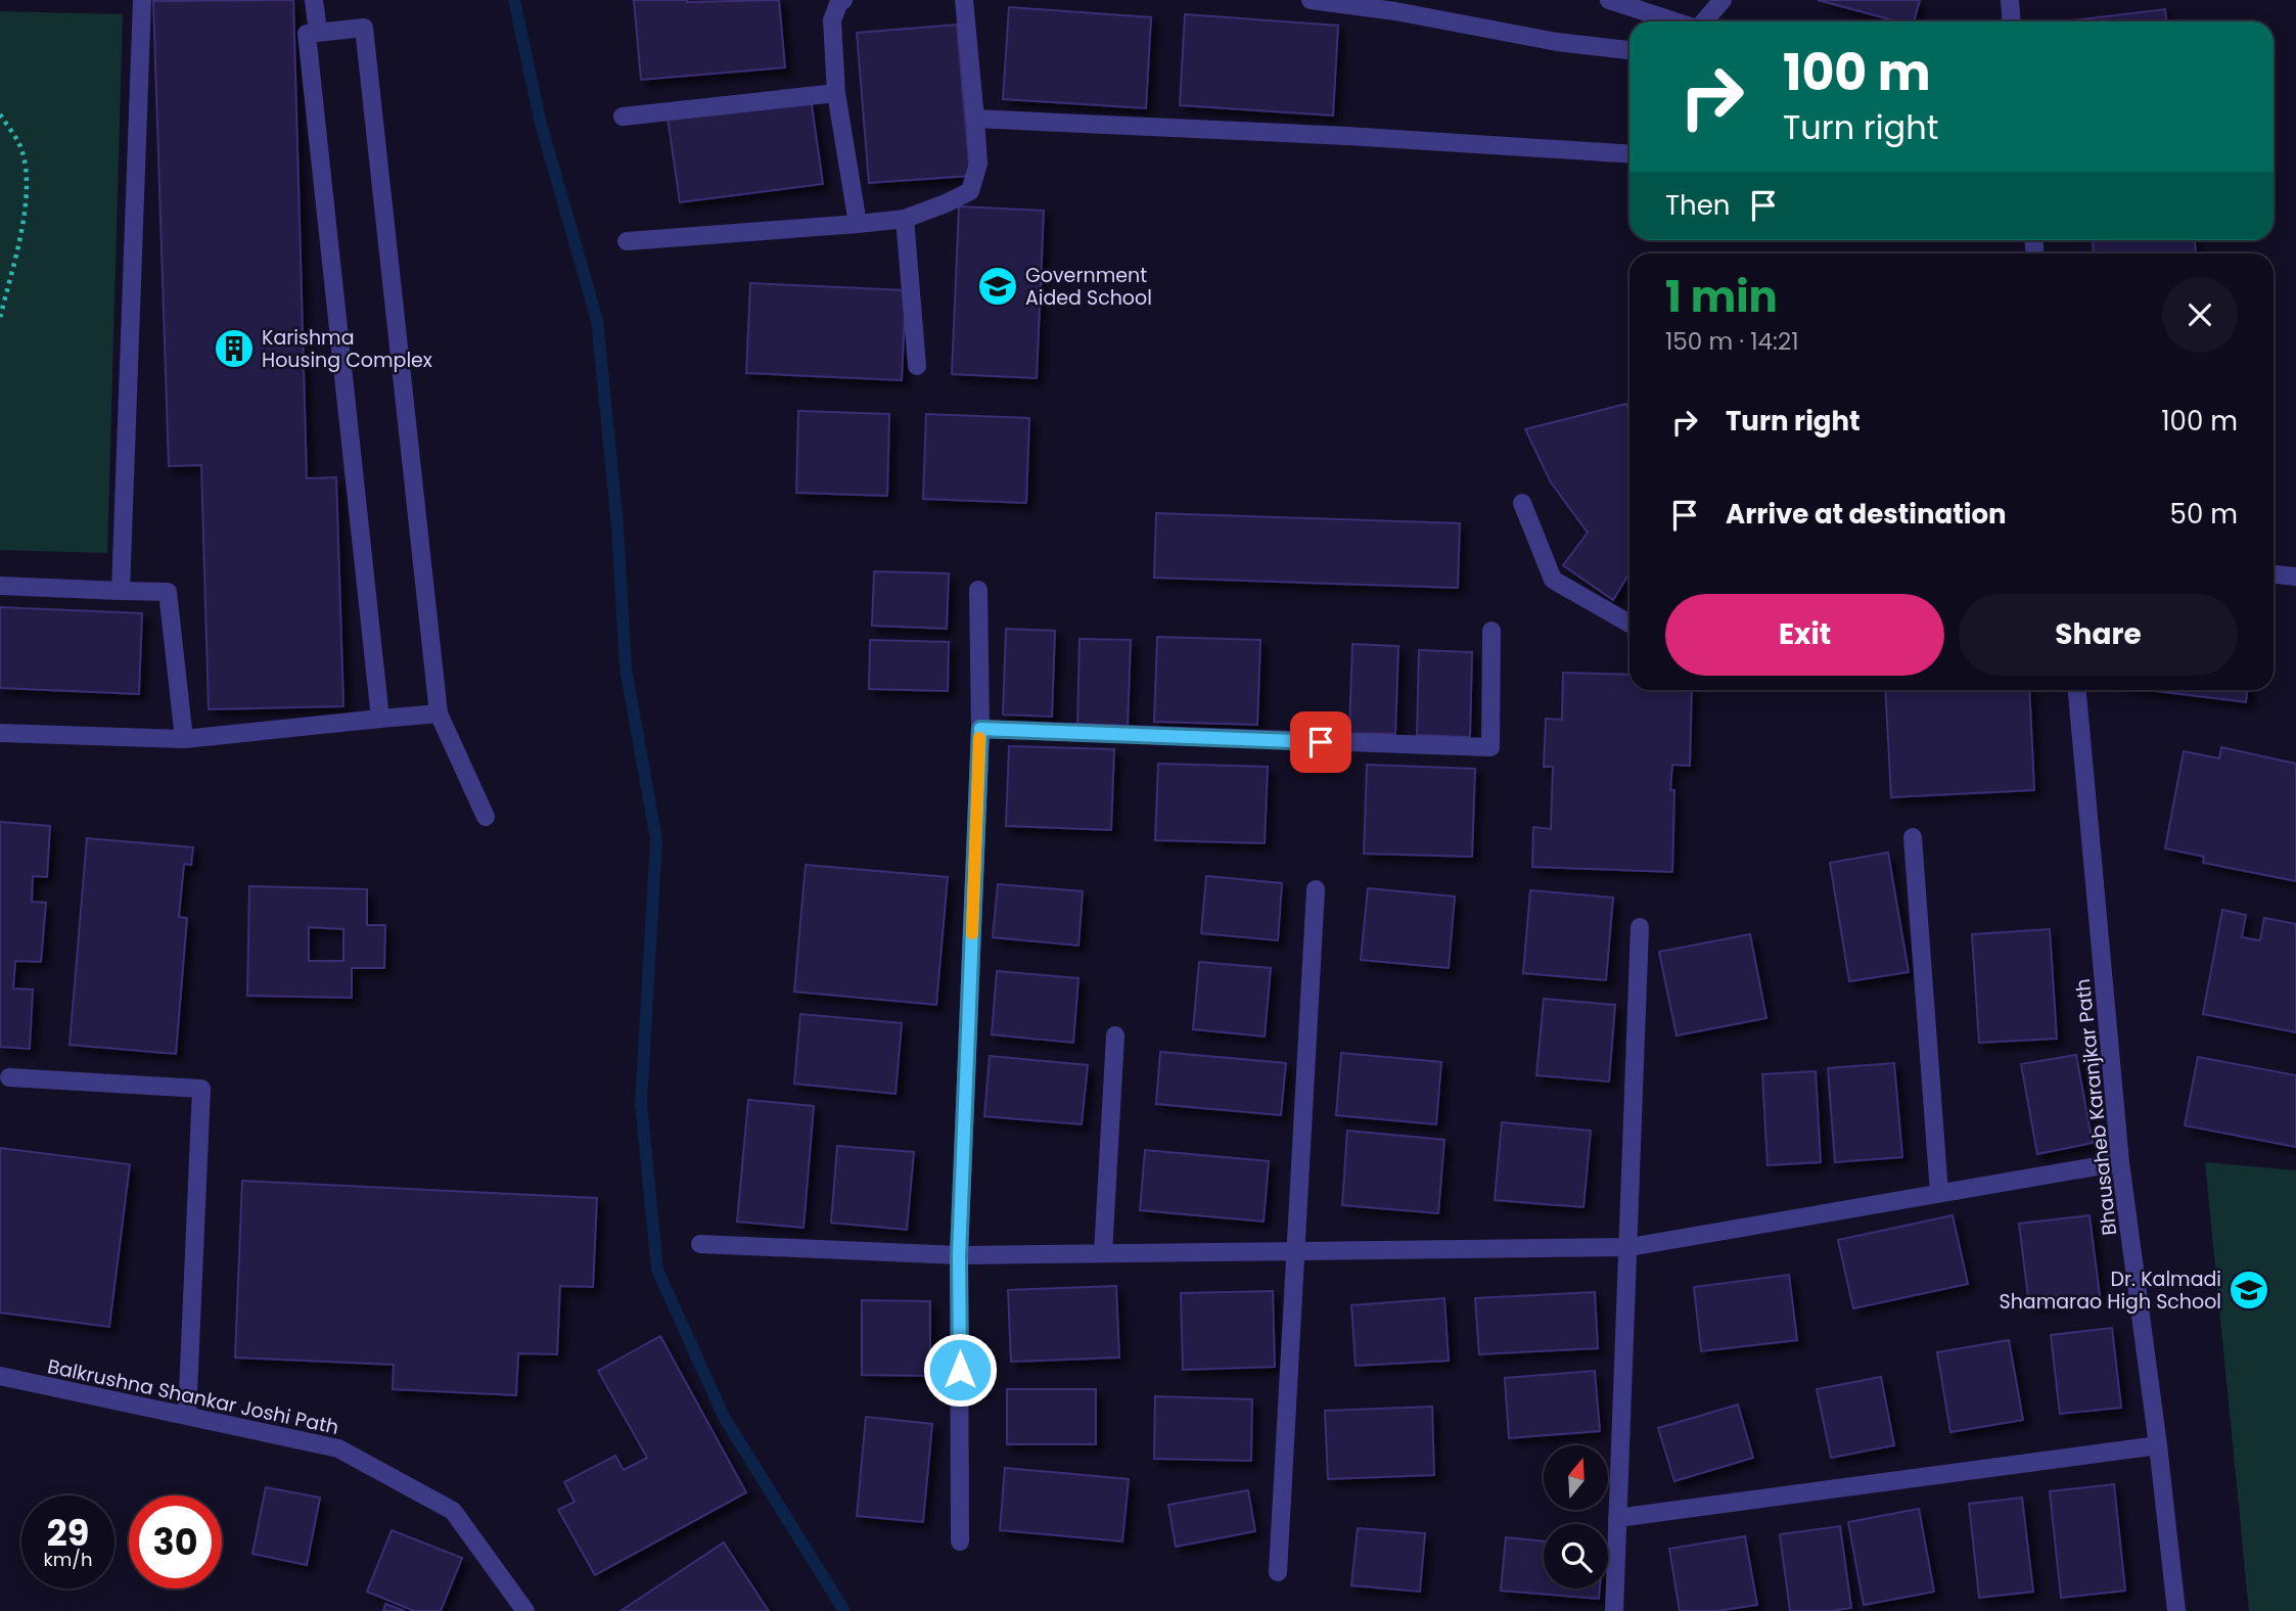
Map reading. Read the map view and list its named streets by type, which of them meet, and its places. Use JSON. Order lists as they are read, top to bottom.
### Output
{
  "streets": {
    "street": ["Bhausaheb Karanjkar Path", "Balkrushna Shankar Joshi Path"]
  },
  "places": {
    "school or university": ["Government Aided School", "Dr. Kalmadi Shamarao High School"],
    "building": ["Karishma Housing Complex"]
  },
  "north": "top",
  "page": {
    "turn": ["100 m", "Turn right"],
    "then": "Then",
    "heading": ["1 min", "150 m · 14:21"],
    "list": [
      {
        "name": "Turn right",
        "value": "100 m"
      },
      {
        "name": "Arrive at destination",
        "value": "50 m"
      }
    ],
    "buttons": ["Exit", "Share"],
    "speed": "29 km/h",
    "limit": "30"
  }
}
